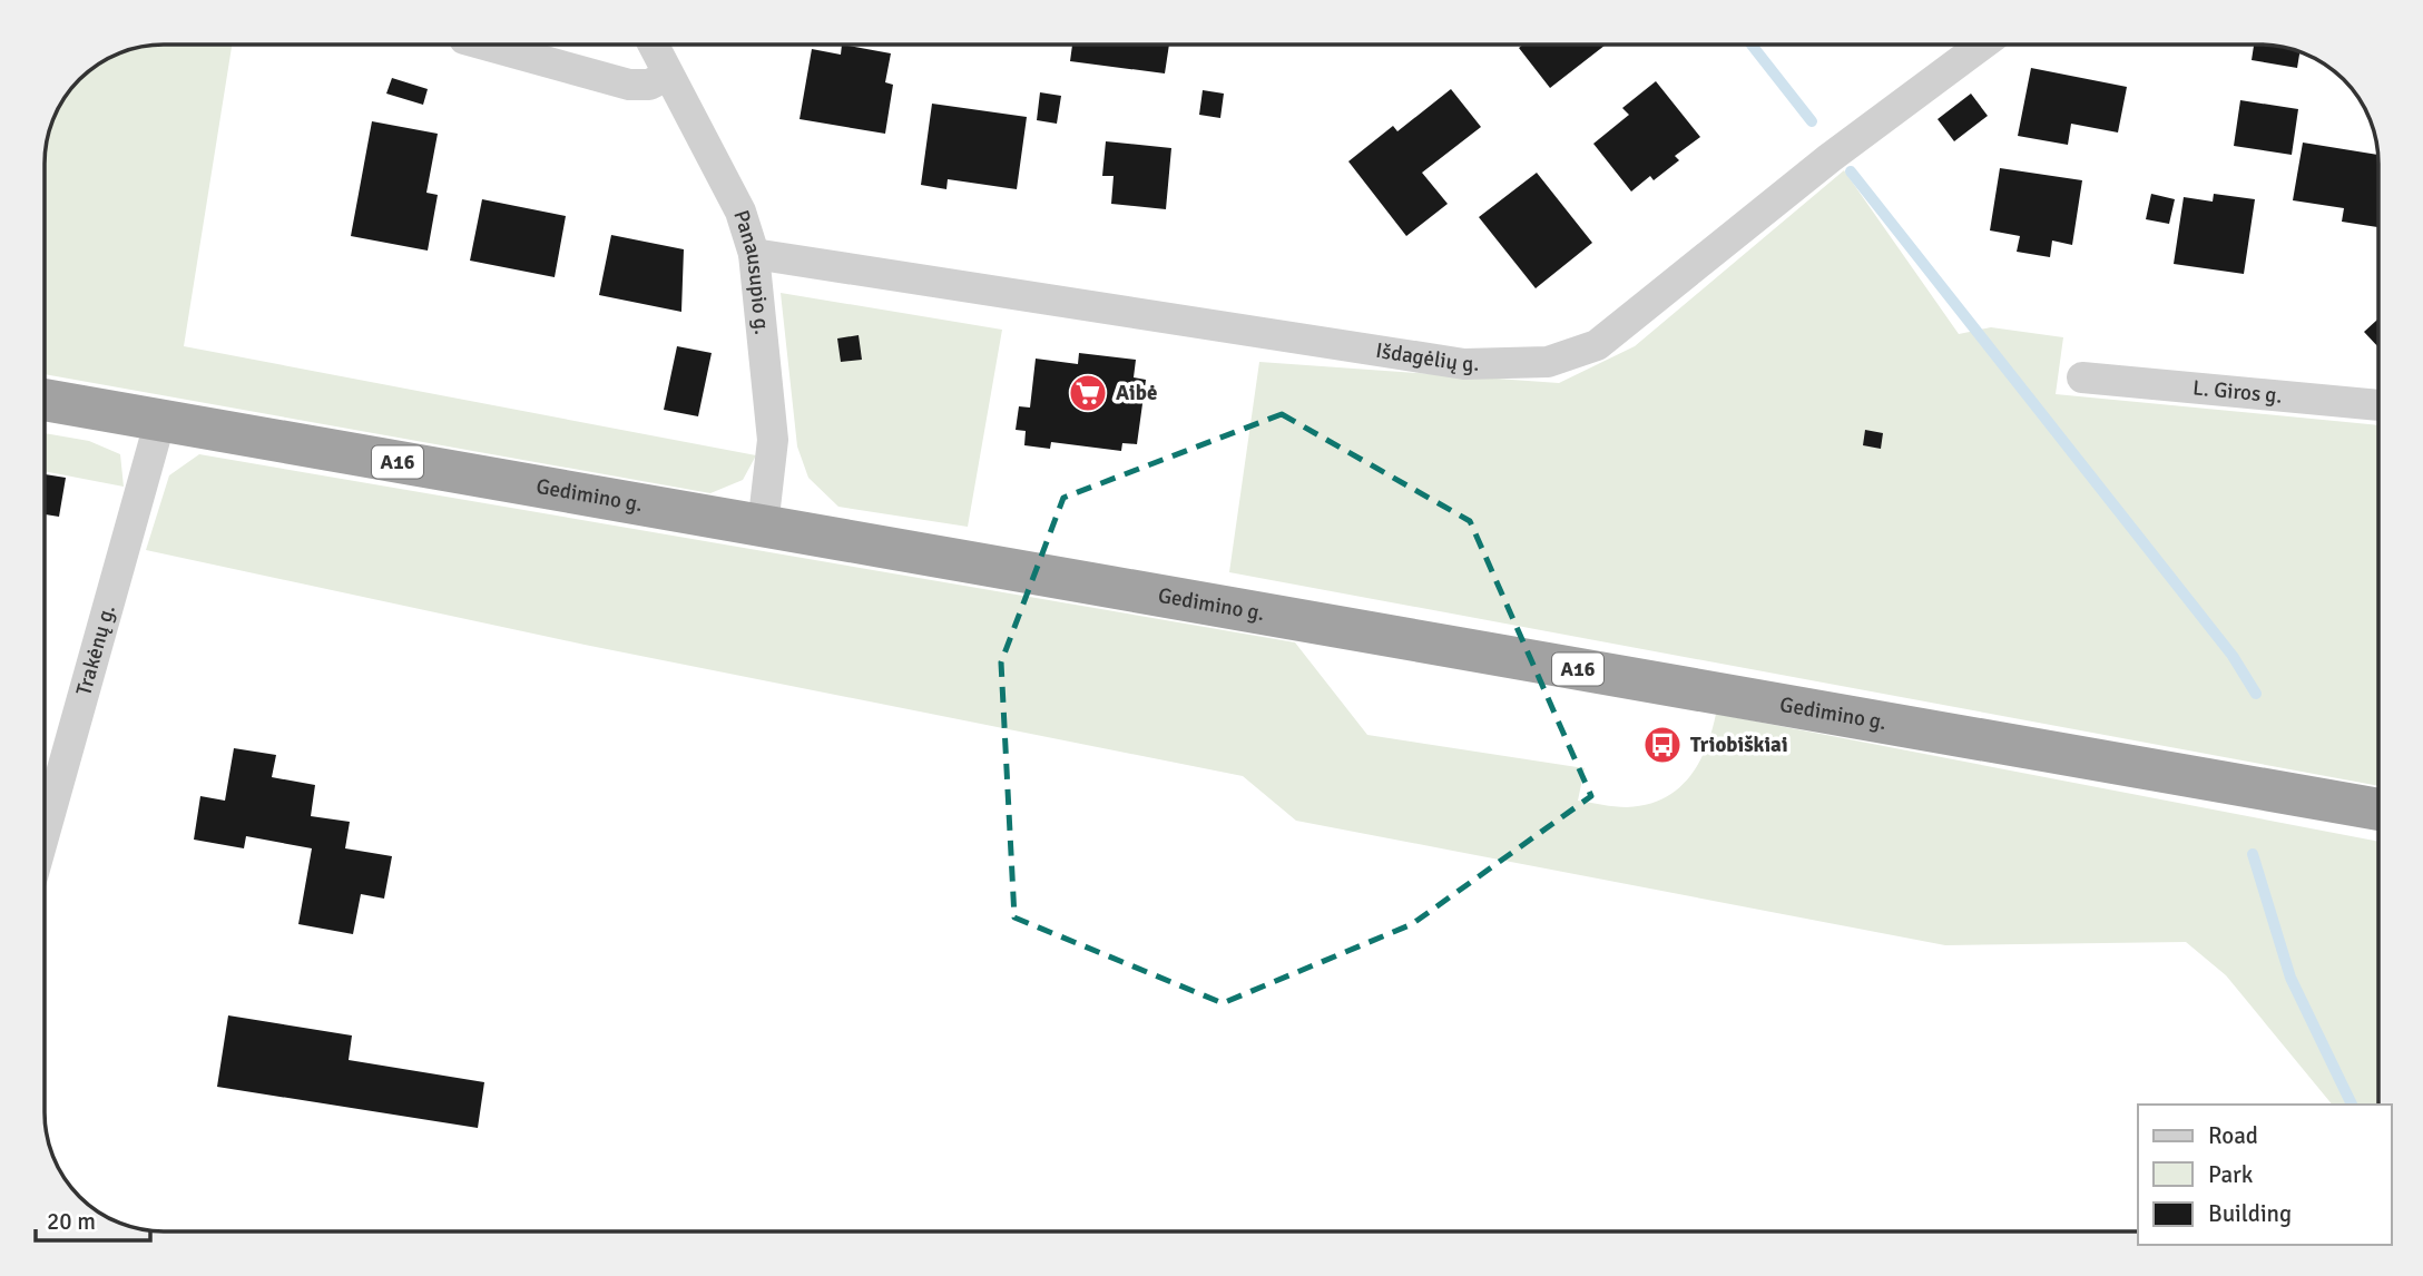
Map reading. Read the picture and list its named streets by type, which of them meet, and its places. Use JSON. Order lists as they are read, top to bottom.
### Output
{
  "streets": {
    "highway": ["A16", "Gedimino g."],
    "street": [
      "Panausupio g.",
      "Išdagėlių g.",
      "L. Giros g.",
      "Trakėnų g."
    ]
  },
  "crossings": [
    ["Panausupio g.", "Išdagėlių g."],
    ["Panausupio g.", "Gedimino g."],
    ["Gedimino g.", "Trakėnų g."]
  ],
  "places": {
    "supermarket": ["Aibė"],
    "bus stop": ["Triobiškiai"]
  },
  "legend": ["Road", "Park", "Building"],
  "scale_bar": "20 m"
}
